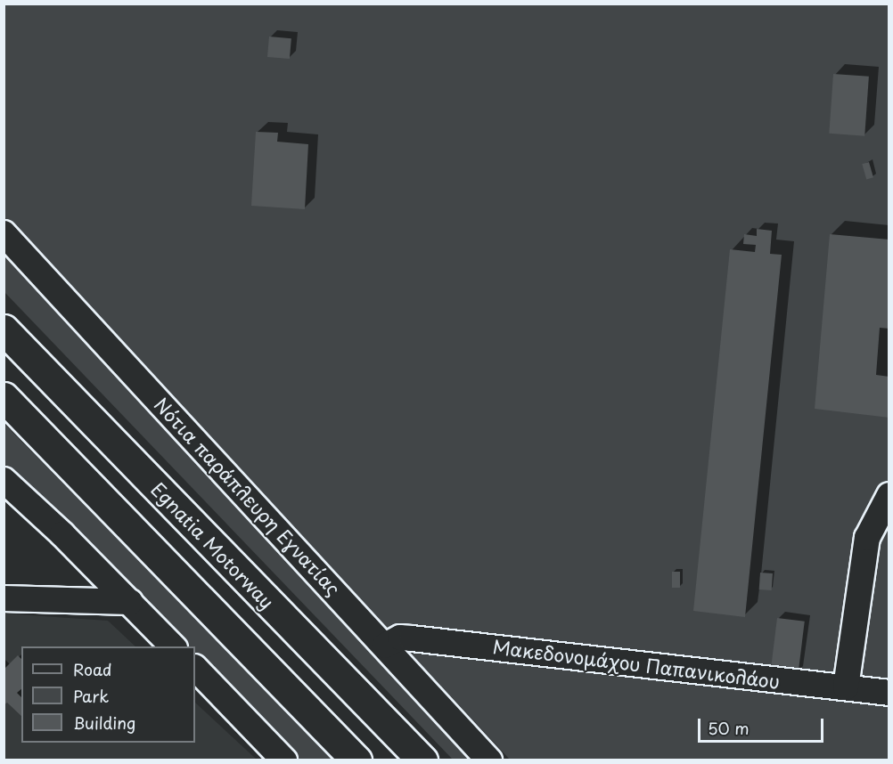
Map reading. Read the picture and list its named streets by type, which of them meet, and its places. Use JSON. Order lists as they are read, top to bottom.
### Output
{
  "streets": {
    "highway": ["Egnatia Motorway"],
    "street": ["Νότια παράπλευρη Εγνατίας", "Μακεδονομάχου Παπανικολάου"]
  },
  "crossings": [
    ["Νότια παράπλευρη Εγνατίας", "Μακεδονομάχου Παπανικολάου"]
  ],
  "legend": ["Road", "Park", "Building"],
  "scale_bar": "50 m"
}
